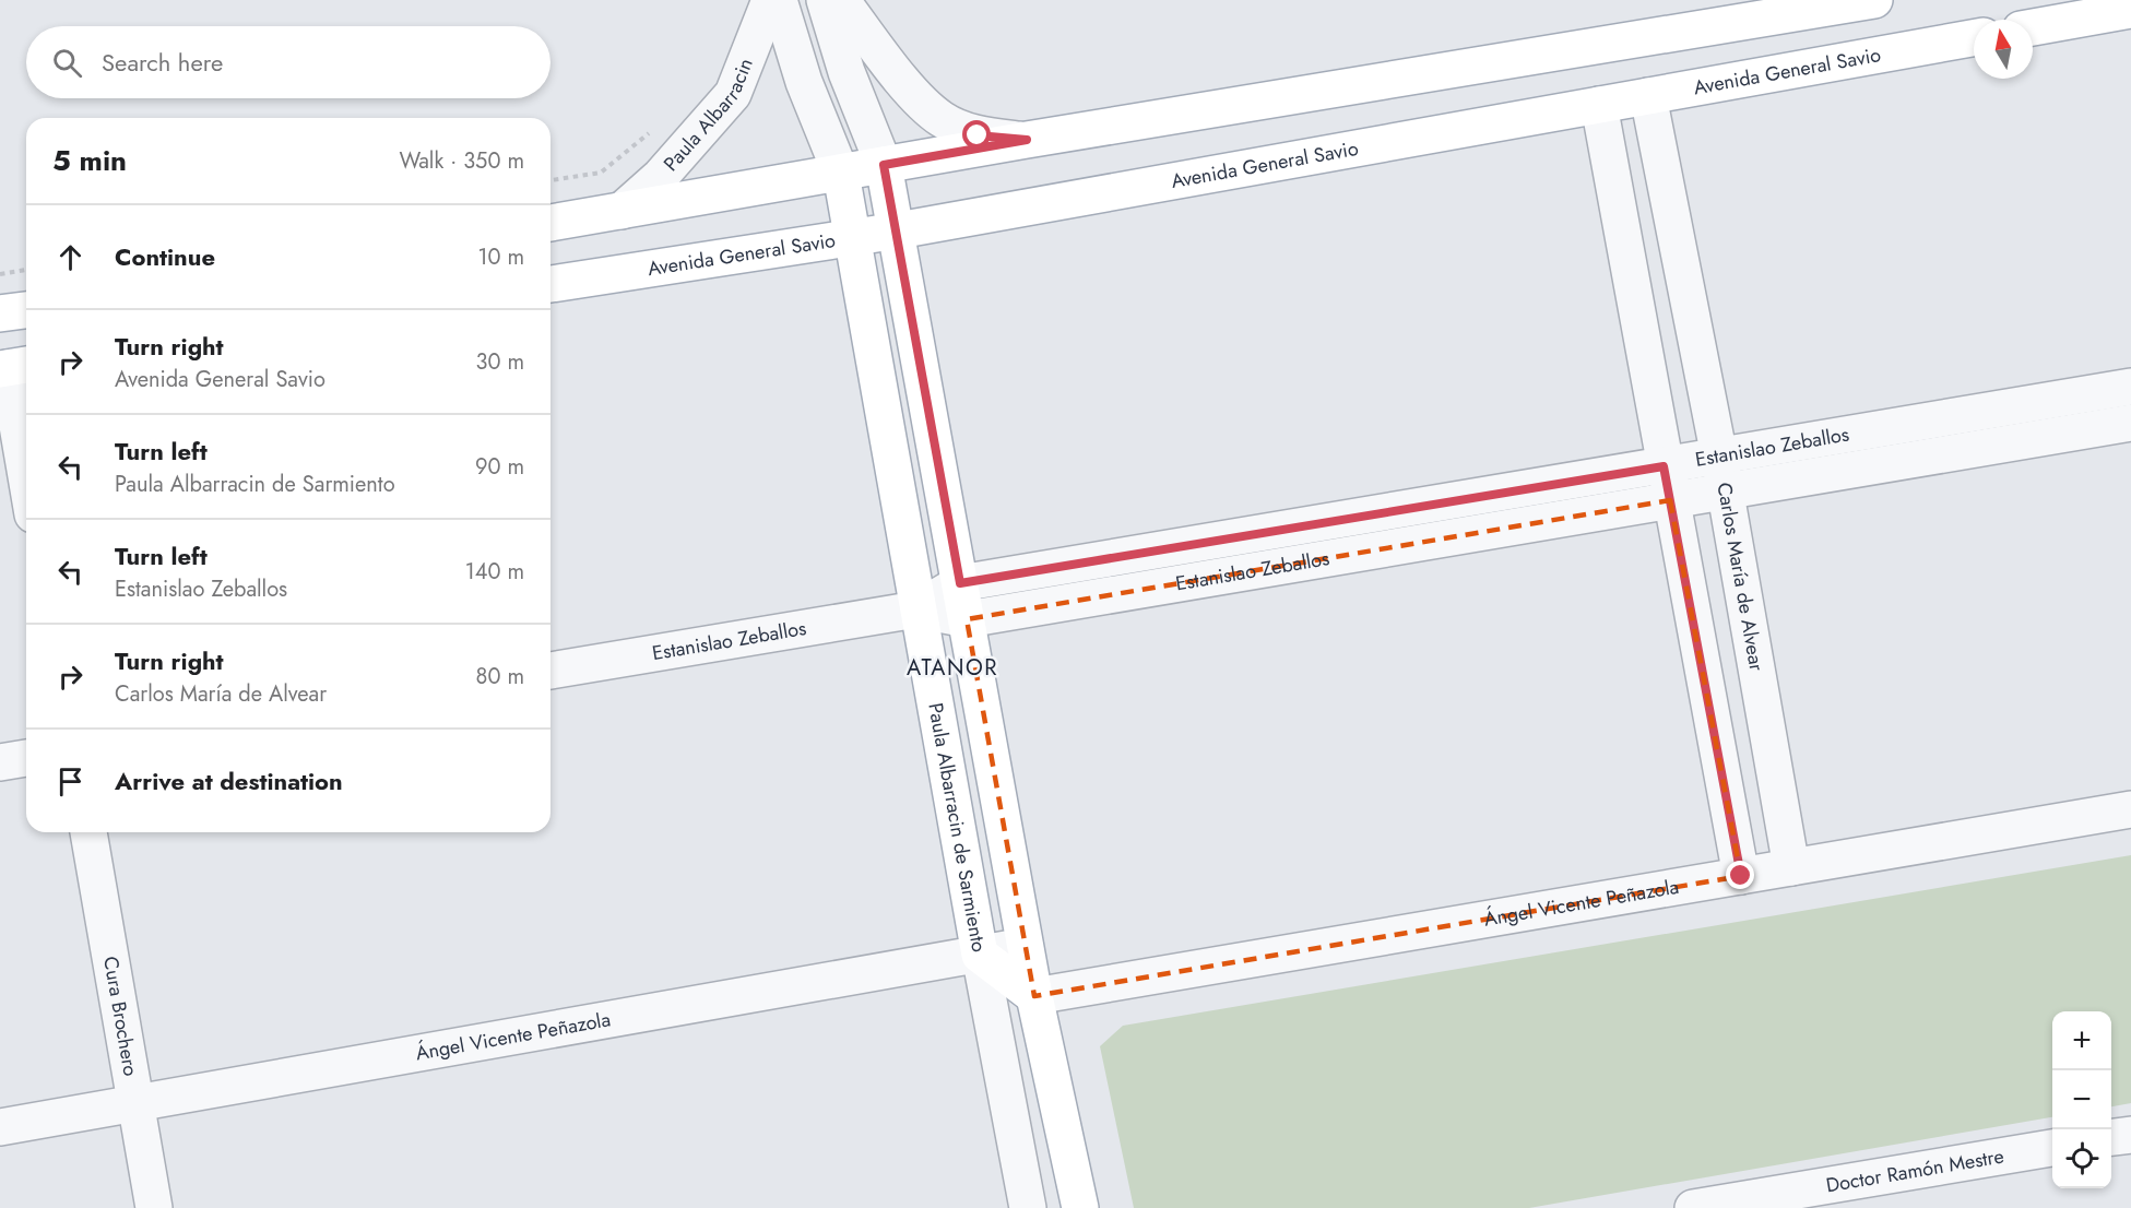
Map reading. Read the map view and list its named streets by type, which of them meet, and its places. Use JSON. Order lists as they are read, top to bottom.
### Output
{
  "streets": {
    "main road": ["Avenida General Savio", "Paula Albarracin de Sarmiento"],
    "street": [
      "Paula Albarracin",
      "Estanislao Zeballos",
      "Carlos María de Alvear",
      "Ángel Vicente Peñazola",
      "Cura Brochero",
      "Doctor Ramón Mestre"
    ]
  },
  "crossings": [
    ["Avenida General Savio", "Carlos María de Alvear"],
    ["Avenida General Savio", "Paula Albarracin de Sarmiento"],
    ["Estanislao Zeballos", "Carlos María de Alvear"],
    ["Estanislao Zeballos", "Paula Albarracin de Sarmiento"],
    ["Carlos María de Alvear", "Ángel Vicente Peñazola"],
    ["Paula Albarracin de Sarmiento", "Ángel Vicente Peñazola"],
    ["Ángel Vicente Peñazola", "Cura Brochero"]
  ],
  "districts": ["ATANOR"],
  "north": "top",
  "page": {
    "search": "Search here",
    "heading": ["5 min", "Walk · 350 m"],
    "list": [
      ["Continue", "10 m"],
      ["Turn right", "Avenida General Savio", "30 m"],
      ["Turn left", "Paula Albarracin de Sarmiento", "90 m"],
      ["Turn left", "Estanislao Zeballos", "140 m"],
      ["Turn right", "Carlos María de Alvear", "80 m"],
      "Arrive at destination"
    ],
    "map_buttons": ["+", "−"]
  }
}
